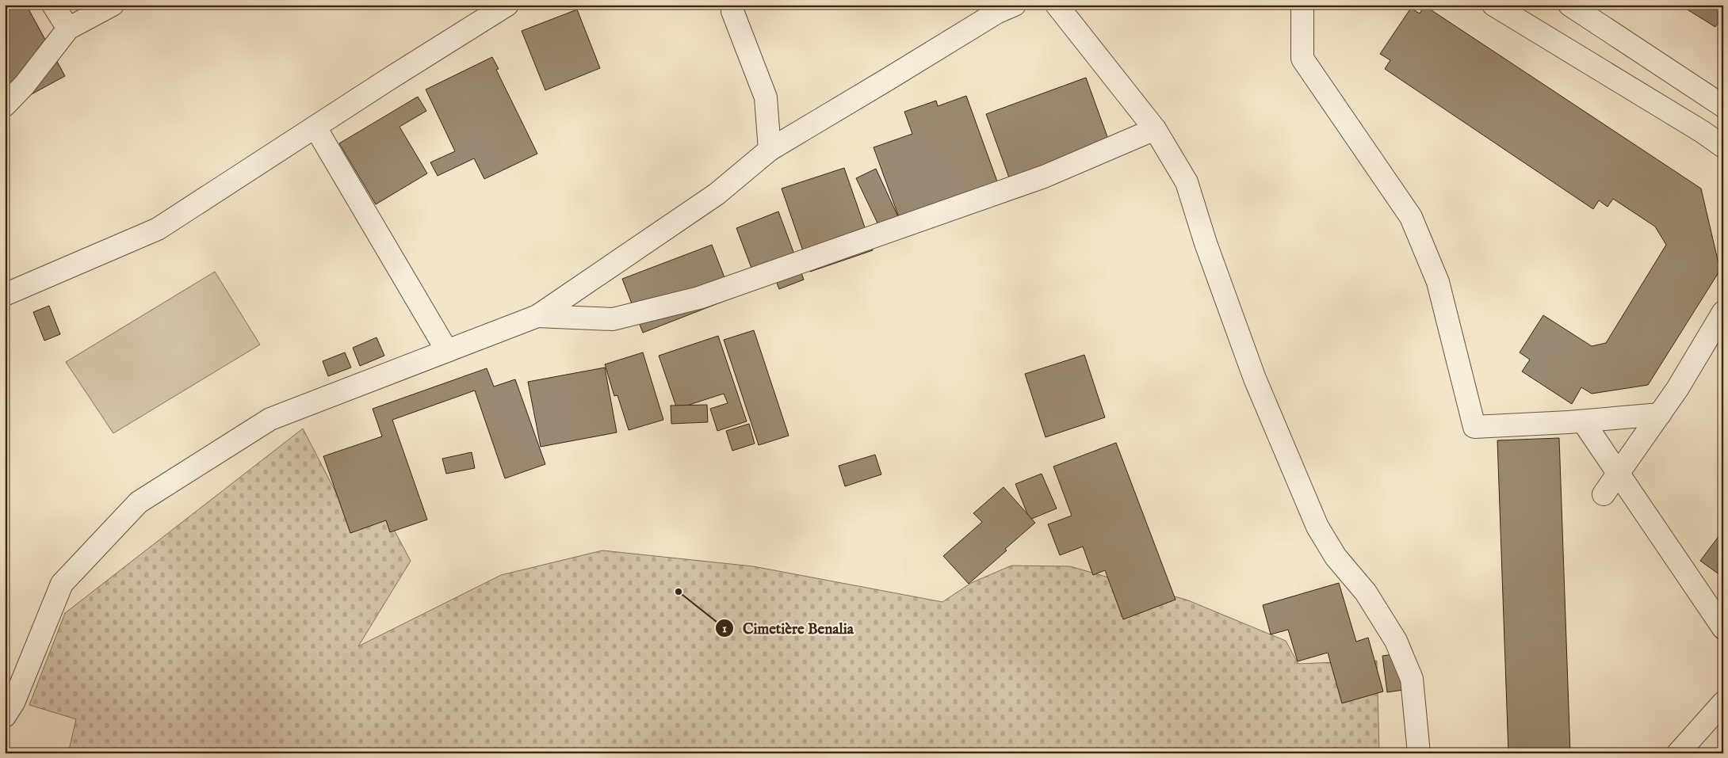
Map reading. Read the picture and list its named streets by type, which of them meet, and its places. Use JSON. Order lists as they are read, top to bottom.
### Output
{
  "places": ["Cimetière Benalia"]
}
